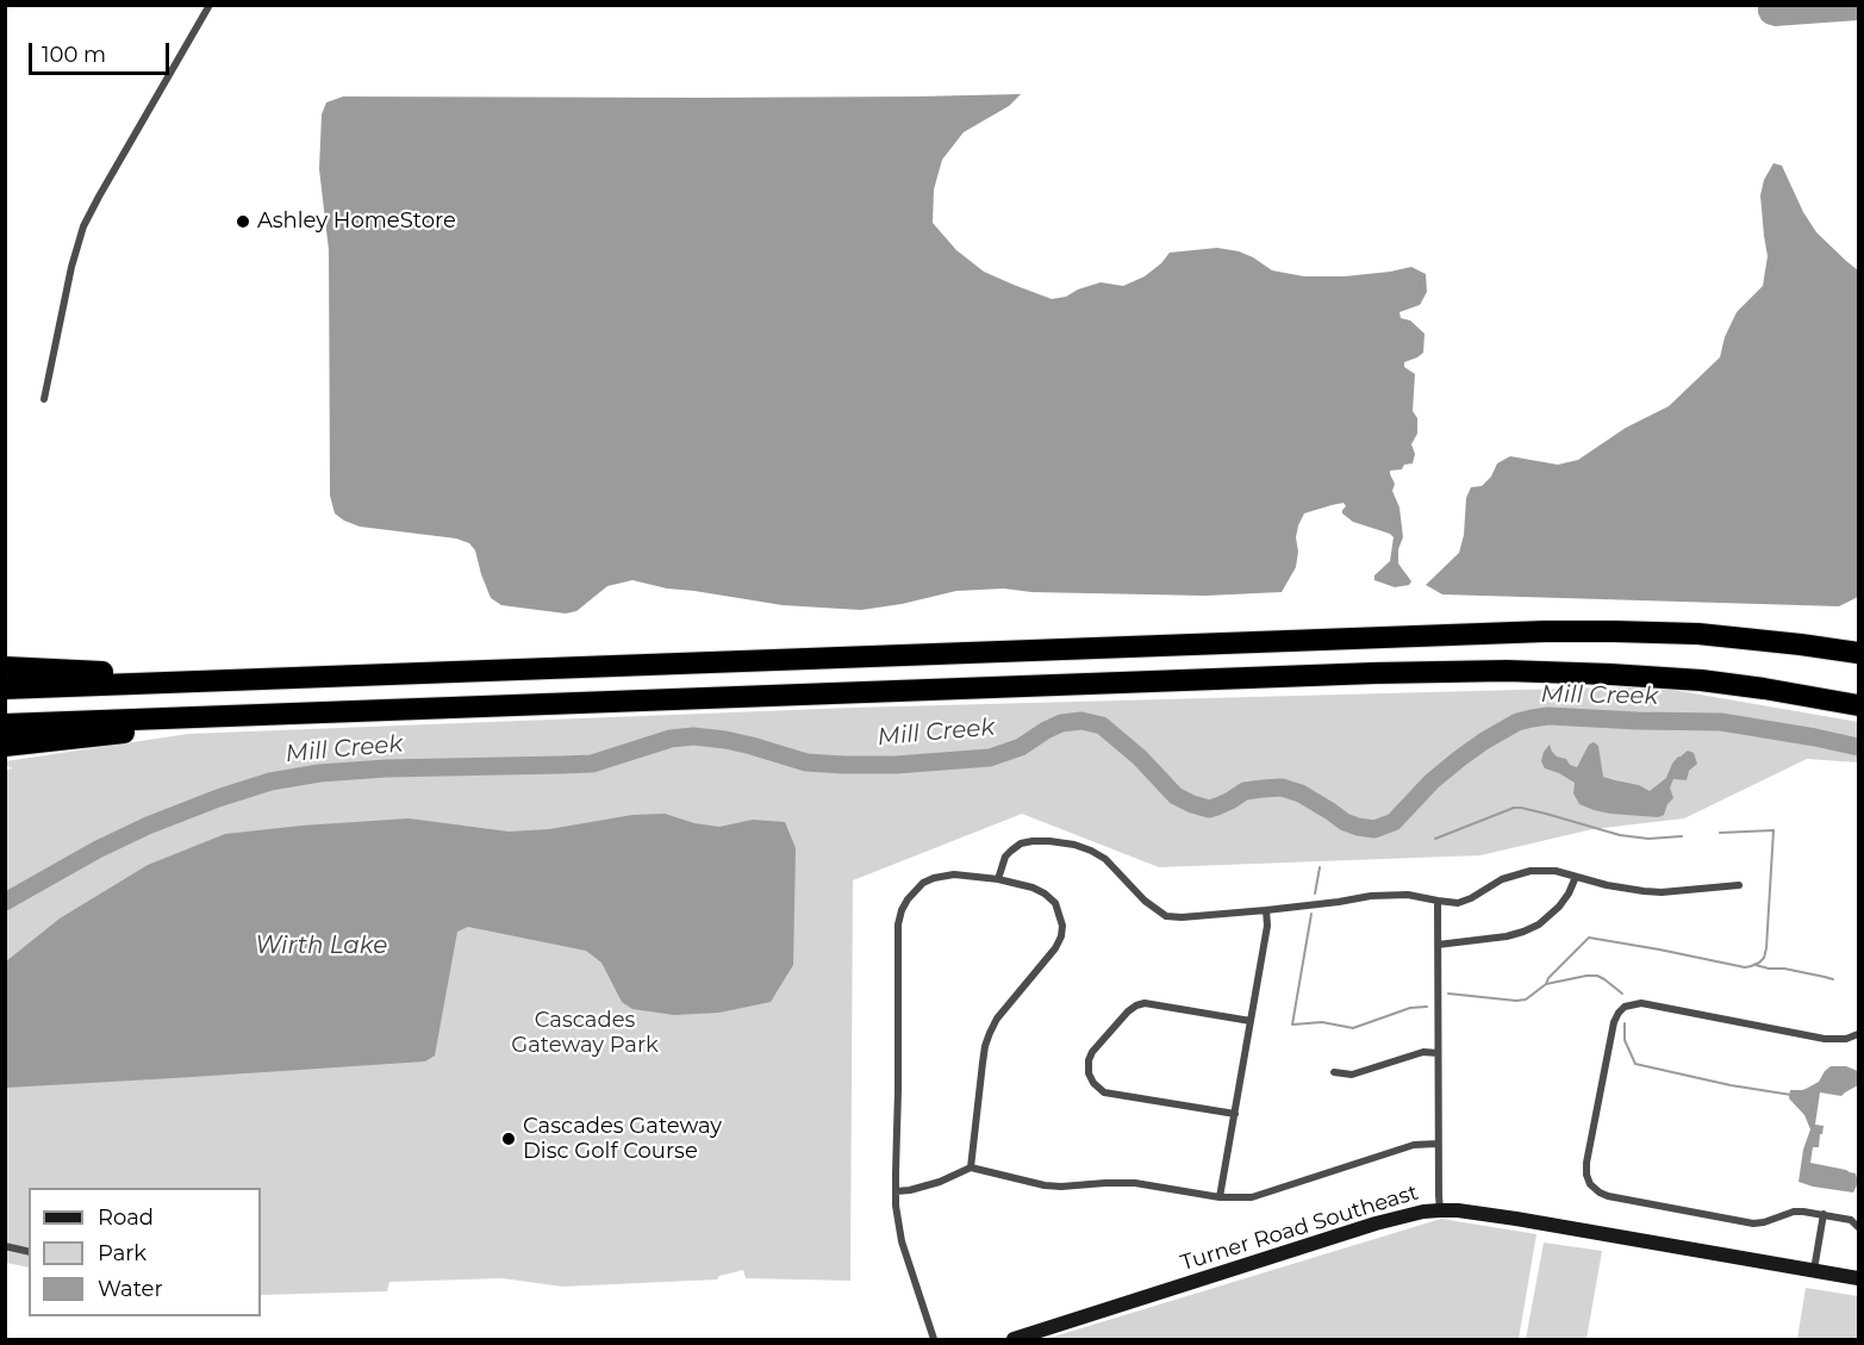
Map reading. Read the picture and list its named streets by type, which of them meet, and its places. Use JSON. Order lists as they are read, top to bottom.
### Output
{
  "streets": {
    "main road": ["Turner Road Southeast"]
  },
  "water": ["Mill Creek", "Wirth Lake"],
  "parks": ["Cascades Gateway Park"],
  "places": ["Ashley HomeStore", "Cascades Gateway Disc Golf Course"],
  "legend": ["Road", "Park", "Water"],
  "scale_bar": "100 m"
}
